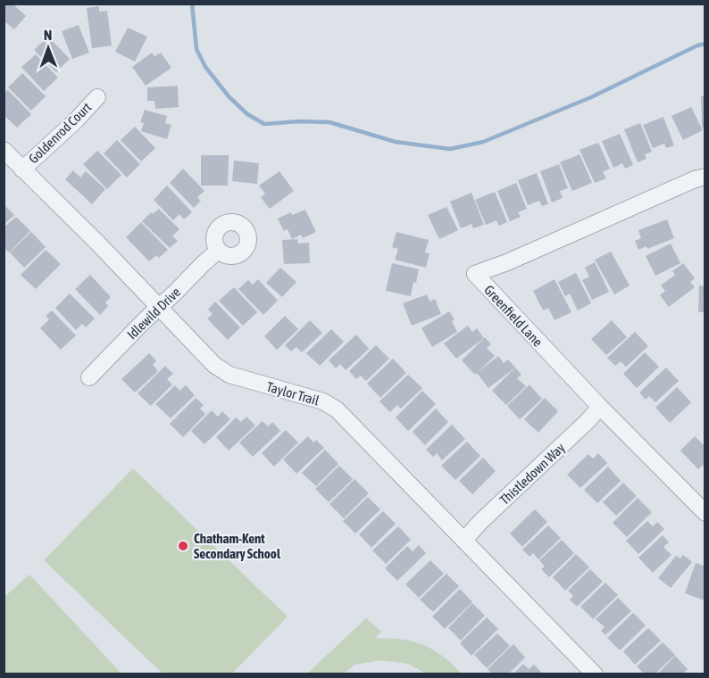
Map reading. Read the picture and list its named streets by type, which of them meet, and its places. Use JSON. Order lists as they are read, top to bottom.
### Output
{
  "streets": {
    "street": [
      "Goldenrod Court",
      "Idlewild Drive",
      "Greenfield Lane",
      "Taylor Trail",
      "Thistledown Way"
    ]
  },
  "crossings": [
    ["Goldenrod Court", "Taylor Trail"],
    ["Idlewild Drive", "Taylor Trail"],
    ["Greenfield Lane", "Thistledown Way"],
    ["Taylor Trail", "Thistledown Way"]
  ],
  "places": ["Chatham-Kent Secondary School"],
  "north": "top"
}
